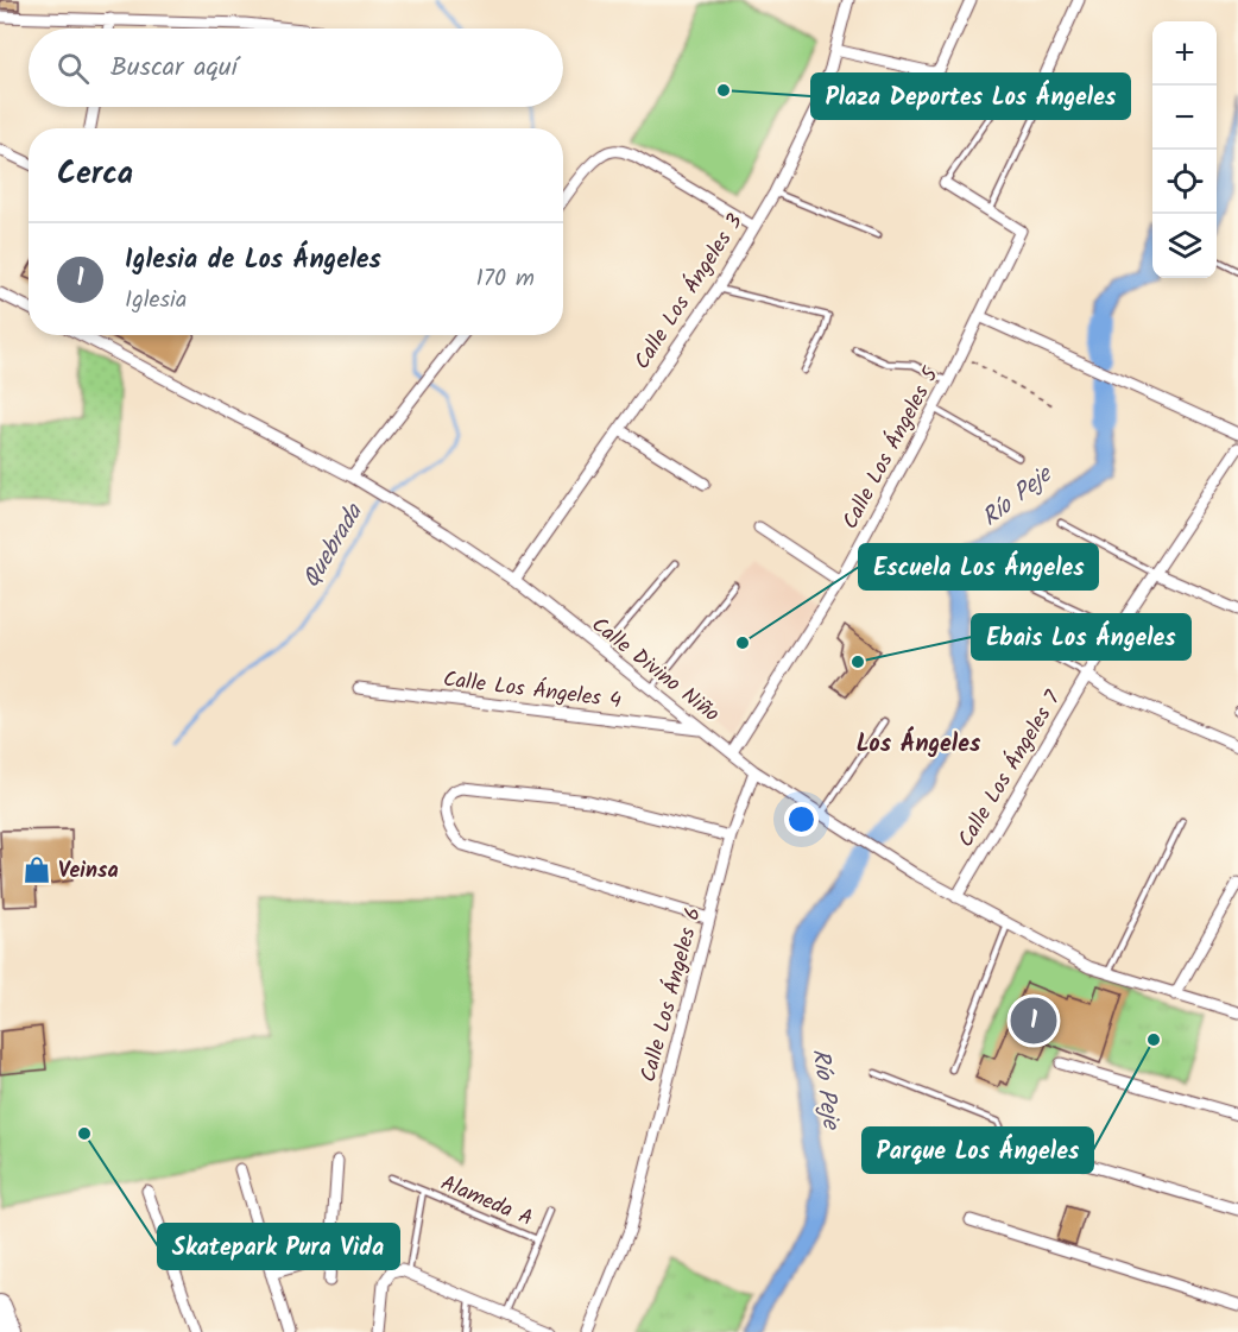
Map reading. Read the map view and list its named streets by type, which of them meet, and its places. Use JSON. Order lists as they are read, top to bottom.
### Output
{
  "streets": {
    "street": [
      "Calle Los Ángeles 3",
      "Calle Los Ángeles 5",
      "Calle Divino Niño",
      "Calle Los Ángeles 4",
      "Calle Los Ángeles 7",
      "Calle Los Ángeles 6"
    ],
    "lane": ["Alameda A"]
  },
  "crossings": [
    ["Calle Los Ángeles 3", "Calle Divino Niño"],
    ["Calle Los Ángeles 5", "Calle Divino Niño"],
    ["Calle Divino Niño", "Calle Los Ángeles 4"],
    ["Calle Divino Niño", "Calle Los Ángeles 7"],
    ["Calle Divino Niño", "Calle Los Ángeles 6"]
  ],
  "districts": ["Los Ángeles"],
  "water": ["Río Peje", "Quebrada"],
  "places": {
    "other": [
      "Plaza Deportes Los Ángeles",
      "Escuela Los Ángeles",
      "Ebais Los Ángeles",
      "Parque Los Ángeles",
      "Skatepark Pura Vida"
    ],
    "shop": ["Veinsa"]
  },
  "page": {
    "map_buttons": ["+", "−"],
    "search": "Buscar aquí",
    "heading": "Cerca",
    "list": [
      {
        "mark": "1",
        "name": "Iglesia de Los Ángeles",
        "note": "Iglesia",
        "value": "170 m"
      }
    ],
    "pins": "1"
  }
}
